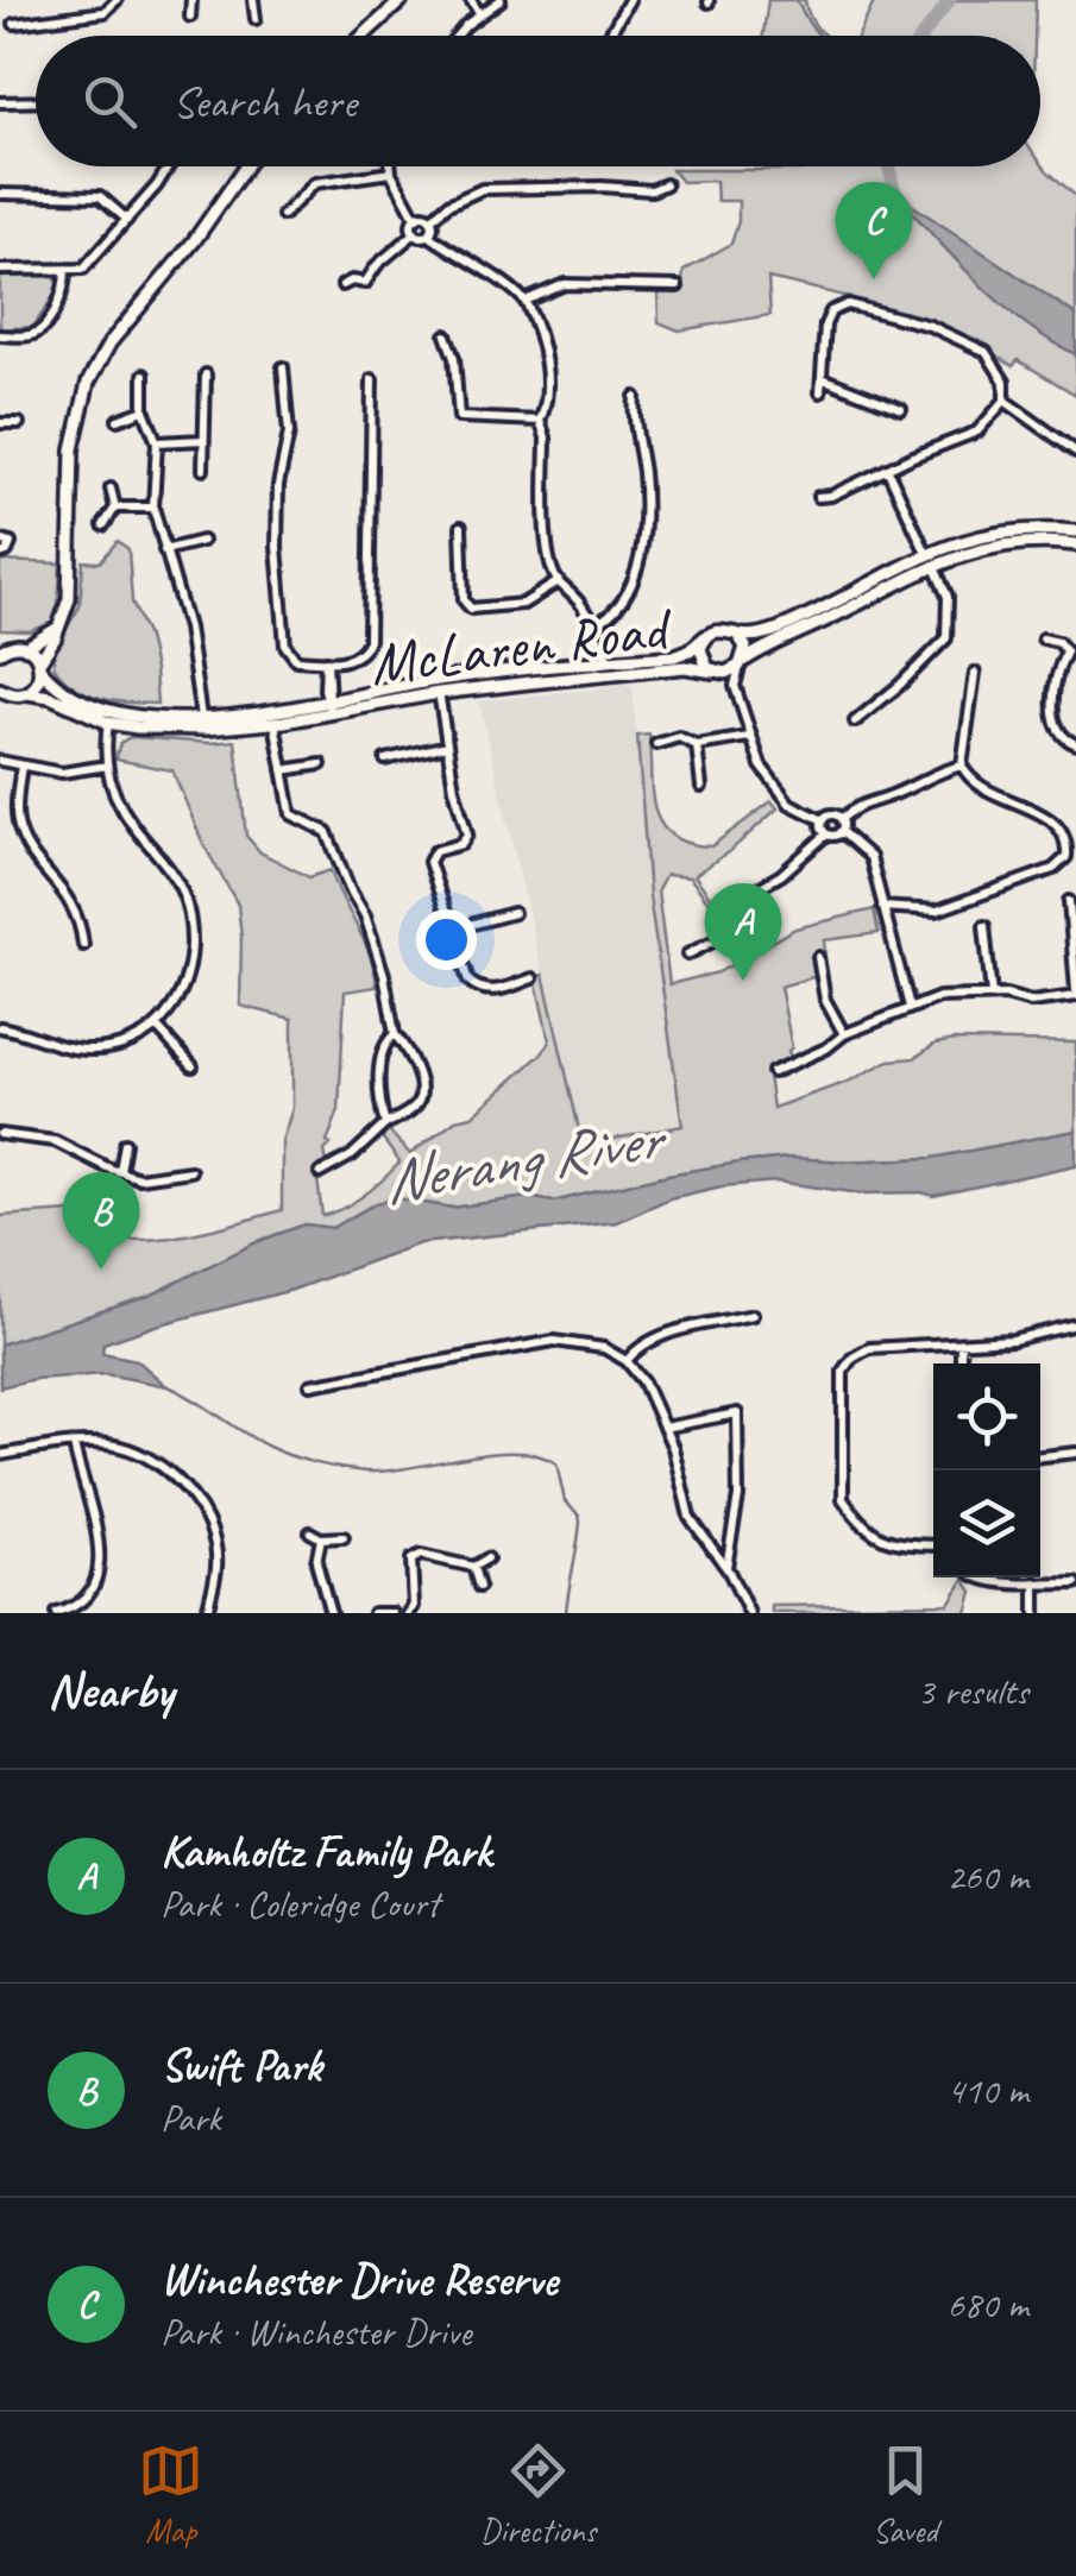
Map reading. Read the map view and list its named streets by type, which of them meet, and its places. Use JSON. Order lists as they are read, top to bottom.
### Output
{
  "streets": {
    "main road": ["McLaren Road"]
  },
  "water": ["Nerang River"],
  "page": {
    "search": "Search here",
    "pins": ["C", "A", "B"],
    "heading": ["Nearby", "3 results"],
    "list": [
      {
        "mark": "A",
        "name": "Kamholtz Family Park",
        "note": "Park · Coleridge Court",
        "value": "260 m"
      },
      {
        "mark": "B",
        "name": "Swift Park",
        "note": "Park",
        "value": "410 m"
      },
      {
        "mark": "C",
        "name": "Winchester Drive Reserve",
        "note": "Park · Winchester Drive",
        "value": "680 m"
      }
    ],
    "nav": ["Map", "Directions", "Saved"]
  }
}
